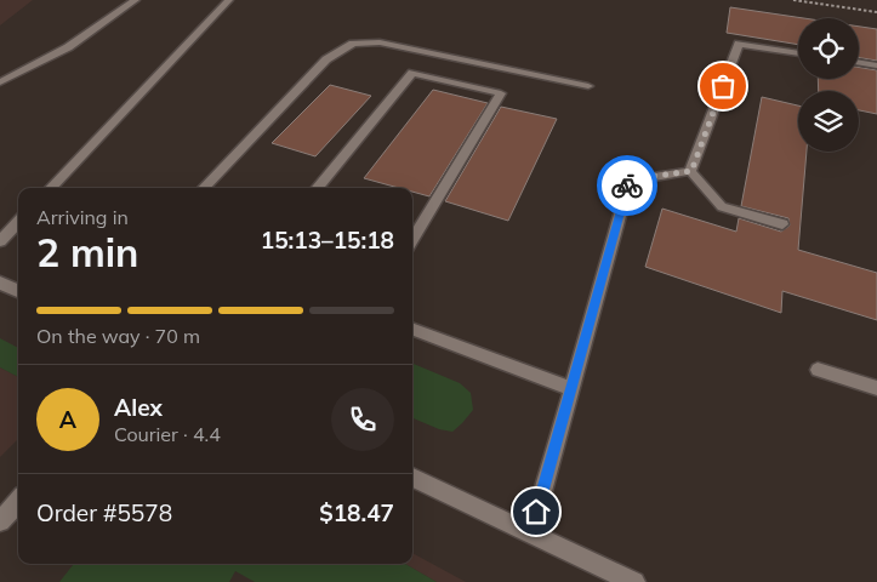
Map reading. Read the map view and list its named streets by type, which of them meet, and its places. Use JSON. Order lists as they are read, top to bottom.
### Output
{
  "page": {
    "heading": ["2 min", "Arriving in", "15:13–15:18"],
    "panel": [
      "Alex",
      "Courier · 4.4",
      "Order #5578",
      "$18.47"
    ],
    "bar": "On the way · 70 m",
    "round": "A"
  }
}
